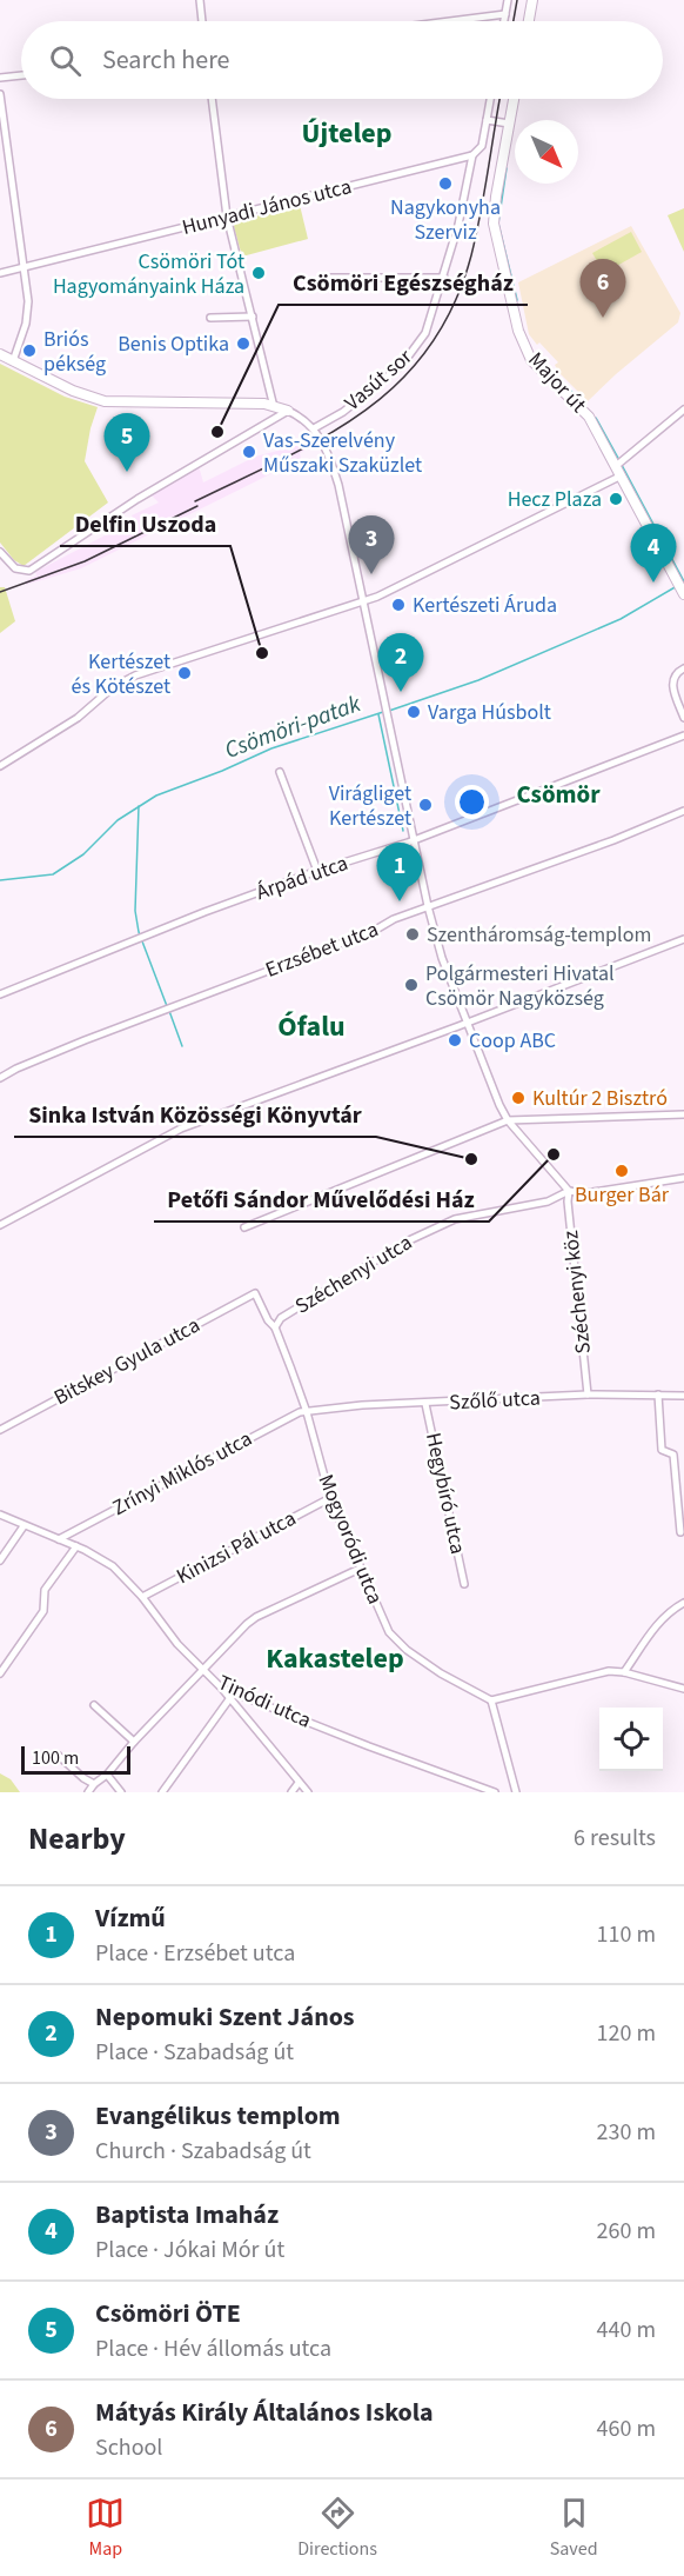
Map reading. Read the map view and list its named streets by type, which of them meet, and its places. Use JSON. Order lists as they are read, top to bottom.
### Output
{
  "streets": {
    "street": [
      "Hunyadi János utca",
      "Vasút sor",
      "Major út",
      "Árpád utca",
      "Erzsébet utca",
      "Széchenyi utca",
      "Széchenyi köz",
      "Bitskey Gyula utca",
      "Szőlő utca",
      "Zrínyi Miklós utca",
      "Hegybíró utca",
      "Mogyoródi utca",
      "Kinizsi Pál utca",
      "Tinódi utca"
    ]
  },
  "crossings": [
    ["Hunyadi János utca", "Vasút sor"],
    ["Széchenyi utca", "Széchenyi köz"],
    ["Széchenyi utca", "Mogyoródi utca"],
    ["Széchenyi köz", "Szőlő utca"],
    ["Bitskey Gyula utca", "Mogyoródi utca"],
    ["Szőlő utca", "Zrínyi Miklós utca"],
    ["Szőlő utca", "Hegybíró utca"],
    ["Szőlő utca", "Mogyoródi utca"],
    ["Zrínyi Miklós utca", "Mogyoródi utca"],
    ["Zrínyi Miklós utca", "Tinódi utca"],
    ["Mogyoródi utca", "Kinizsi Pál utca"],
    ["Kinizsi Pál utca", "Tinódi utca"]
  ],
  "districts": [
    "Újtelep",
    "Csömör",
    "Ófalu",
    "Kakastelep"
  ],
  "water": ["Csömöri-patak"],
  "places": [
    "Nagykonyha Szerviz",
    "Csömöri Tót Hagyományaink Háza",
    "Benis Optika",
    "Briós pékség",
    "Csömöri Egészségház",
    "Vas-Szerelvény Műszaki Szaküzlet",
    "Hecz Plaza",
    "Kertészeti Áruda",
    "Delfin Uszoda",
    "Kertészet és Kötészet",
    "Varga Húsbolt",
    "Virágliget Kertészet",
    "Szentháromság-templom",
    "Polgármesteri Hivatal Csömör Nagyközség",
    "Coop ABC",
    "Kultúr 2 Bisztró",
    "Petőfi Sándor Művelődési Ház",
    "Sinka István Közösségi Könyvtár",
    "Burger Bár"
  ],
  "scale_bar": "100 m",
  "north": "bottom right",
  "page": {
    "search": "Search here",
    "pins": [
      "6",
      "5",
      "3",
      "4",
      "2",
      "1"
    ],
    "scale": "100 m",
    "heading": ["Nearby", "6 results"],
    "list": [
      {
        "mark": "1",
        "name": "Vízmű",
        "note": "Place · Erzsébet utca",
        "value": "110 m"
      },
      {
        "mark": "2",
        "name": "Nepomuki Szent János",
        "note": "Place · Szabadság út",
        "value": "120 m"
      },
      {
        "mark": "3",
        "name": "Evangélikus templom",
        "note": "Church · Szabadság út",
        "value": "230 m"
      },
      {
        "mark": "4",
        "name": "Baptista Imaház",
        "note": "Place · Jókai Mór út",
        "value": "260 m"
      },
      {
        "mark": "5",
        "name": "Csömöri ÖTE",
        "note": "Place · Hév állomás utca",
        "value": "440 m"
      },
      {
        "mark": "6",
        "name": "Mátyás Király Általános Iskola",
        "note": "School",
        "value": "460 m"
      }
    ],
    "nav": ["Map", "Directions", "Saved"]
  }
}
